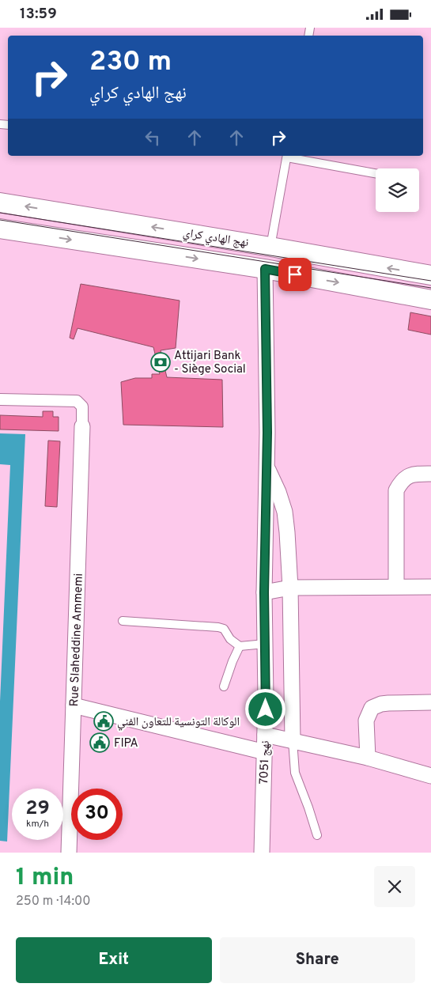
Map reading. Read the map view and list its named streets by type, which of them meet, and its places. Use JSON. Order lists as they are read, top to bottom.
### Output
{
  "streets": {
    "street": ["نهج الهادي كراي", "Rue Slaheddine Ammemi", "نهج 7051"]
  },
  "crossings": [
    ["نهج الهادي كراي", "نهج 7051"]
  ],
  "places": {
    "bank": ["Attijari Bank - Siège Social"],
    "public building": ["الوكالة التونسية للتعاون الفني", "FIPA"]
  },
  "page": {
    "status": "13:59",
    "turn": ["230 m", "نهج الهادي كراي"],
    "speed": "29 km/h",
    "limit": "30",
    "heading": ["1 min", "250 m · 14:00"],
    "buttons": ["Exit", "Share"]
  }
}
